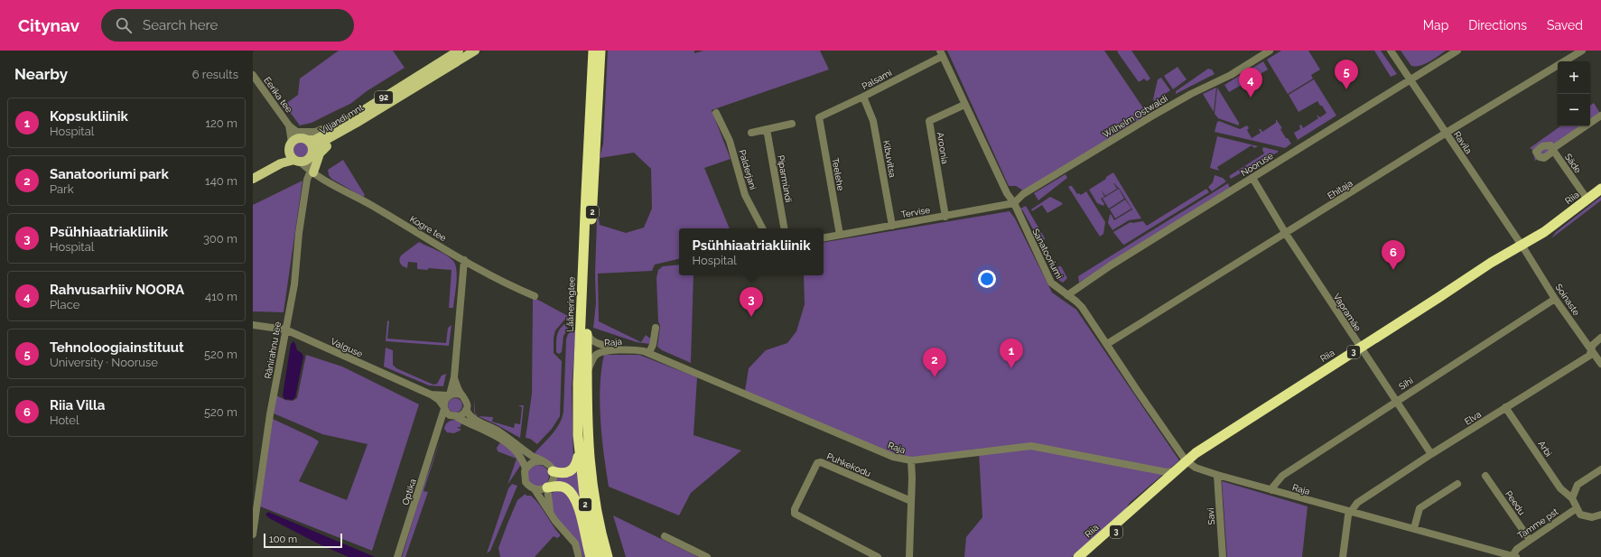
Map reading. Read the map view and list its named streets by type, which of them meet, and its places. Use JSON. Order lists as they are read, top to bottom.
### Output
{
  "streets": {
    "highway": [
      "Riia",
      "2",
      "Lääneringtee",
      "3"
    ],
    "main road": ["92", "Viljandi mnt"],
    "street": [
      "Palsami",
      "Eerika tee",
      "Wilhelm Ostwaldi",
      "Ravila",
      "Aroonia",
      "Kibuvitsa",
      "Säde",
      "Nooruse",
      "Palderjani",
      "Teelehe",
      "Piparmündi",
      "Ehitaja",
      "Tervise",
      "Kogre tee",
      "Sanatooriumi",
      "Soinaste",
      "Vapramäe",
      "Raja",
      "Valguse",
      "Ränirahnu tee",
      "Sihi",
      "Elva",
      "Arbi",
      "Puhkekodu",
      "Optika",
      "Peedu",
      "Savi",
      "Tamme pst"
    ]
  },
  "crossings": [
    ["Palsami", "Kibuvitsa"],
    ["Palsami", "Teelehe"],
    ["Palsami", "Sanatooriumi"],
    ["Eerika tee", "Viljandi mnt"],
    ["Eerika tee", "Kogre tee"],
    ["Wilhelm Ostwaldi", "Tervise"],
    ["Wilhelm Ostwaldi", "Sanatooriumi"],
    ["Viljandi mnt", "Kogre tee"],
    ["Ravila", "Nooruse"],
    ["Ravila", "Ehitaja"],
    ["Ravila", "Riia"],
    ["Ravila", "Soinaste"],
    ["Aroonia", "Tervise"],
    ["Aroonia", "Sanatooriumi"],
    ["Kibuvitsa", "Tervise"],
    ["Säde", "Riia"],
    ["Nooruse", "Sanatooriumi"],
    ["Nooruse", "Vapramäe"],
    ["Teelehe", "Tervise"],
    ["Ehitaja", "Sanatooriumi"],
    ["Ehitaja", "Vapramäe"],
    ["Riia", "Sanatooriumi"],
    ["Riia", "Soinaste"],
    ["Riia", "Vapramäe"],
    ["Riia", "Raja"],
    ["Tervise", "Sanatooriumi"],
    ["Kogre tee", "Ränirahnu tee"],
    ["Sanatooriumi", "Raja"],
    ["Soinaste", "Sihi"],
    ["Soinaste", "Elva"],
    ["Lääneringtee", "Raja"],
    ["Vapramäe", "Sihi"],
    ["Vapramäe", "Elva"],
    ["Raja", "Sihi"],
    ["Raja", "Elva"],
    ["Raja", "Savi"],
    ["Raja", "Tamme pst"],
    ["Valguse", "Ränirahnu tee"],
    ["Valguse", "Optika"],
    ["Elva", "Arbi"],
    ["Peedu", "Tamme pst"]
  ],
  "scale_bar": "100 m",
  "page": {
    "header": "Citynav",
    "search": "Search here",
    "nav": ["Map", "Directions", "Saved"],
    "heading": ["Nearby", "6 results"],
    "pins": [
      "5",
      "4",
      "6",
      "3",
      "1",
      "2"
    ],
    "map_buttons": ["+", "−"],
    "list": [
      {
        "mark": "1",
        "name": "Kopsukliinik",
        "note": "Hospital",
        "value": "120 m"
      },
      {
        "mark": "2",
        "name": "Sanatooriumi park",
        "note": "Park",
        "value": "140 m"
      },
      {
        "mark": "3",
        "name": "Psühhiaatriakliinik",
        "note": "Hospital",
        "value": "300 m"
      },
      {
        "mark": "4",
        "name": "Rahvusarhiiv NOORA",
        "note": "Place",
        "value": "410 m"
      },
      {
        "mark": "5",
        "name": "Tehnoloogiainstituut",
        "note": "University · Nooruse",
        "value": "520 m"
      },
      {
        "mark": "6",
        "name": "Riia Villa",
        "note": "Hotel",
        "value": "520 m"
      }
    ],
    "popup": ["Psühhiaatriakliinik", "Hospital"],
    "scale": "100 m"
  }
}
